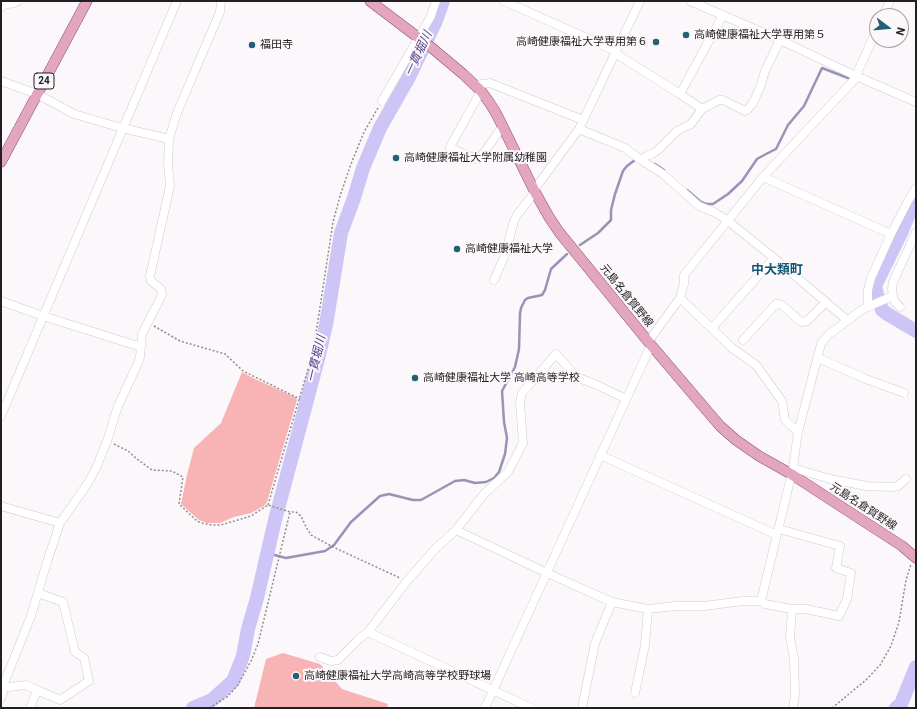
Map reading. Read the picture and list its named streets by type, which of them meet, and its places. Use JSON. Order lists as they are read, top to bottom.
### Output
{
  "streets": {
    "main road": ["24", "元島名倉賀野線"]
  },
  "districts": ["中大類町"],
  "water": ["一貫堀川"],
  "places": [
    "高崎健康福祉大学専用第５",
    "高崎健康福祉大学専用第６",
    "福田寺",
    "高崎健康福祉大学附属幼稚園",
    "高崎健康福祉大学",
    "高崎健康福祉大学 高崎高等学校",
    "高崎健康福祉大学高崎高等学校野球場"
  ],
  "north": "right"
}
